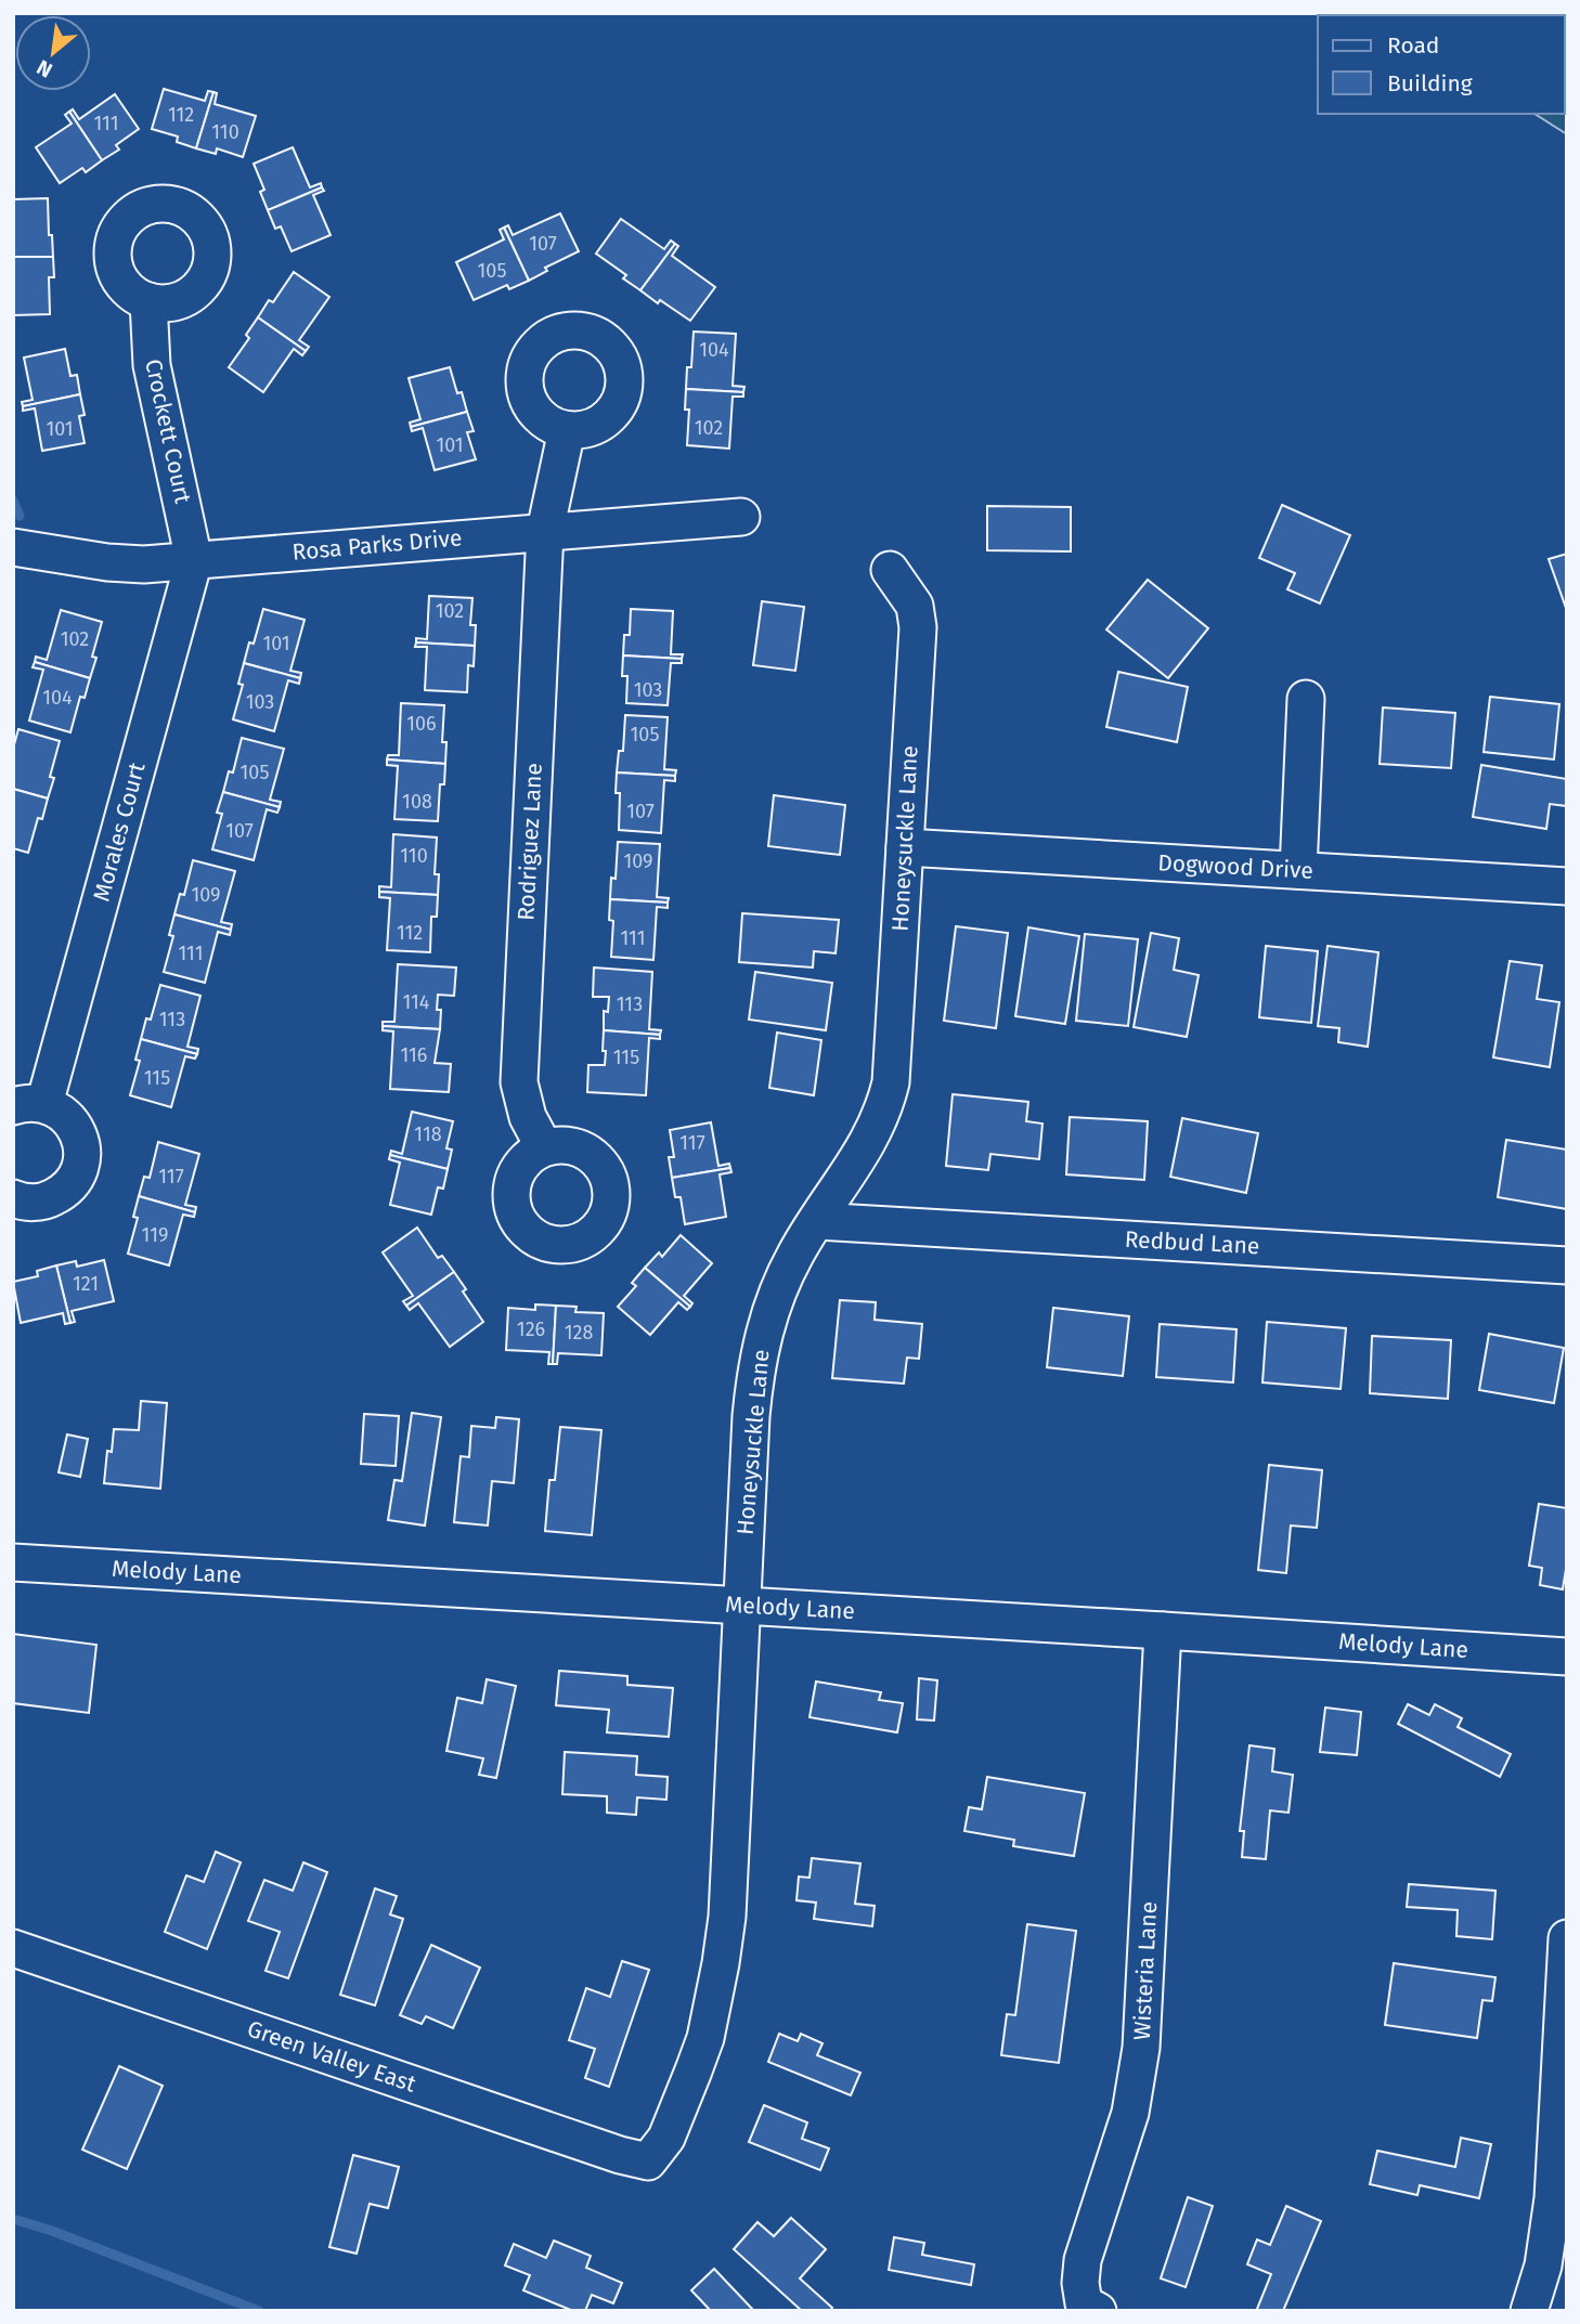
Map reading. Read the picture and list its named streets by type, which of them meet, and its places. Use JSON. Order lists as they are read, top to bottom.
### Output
{
  "streets": {
    "street": [
      "Crockett Court",
      "Rosa Parks Drive",
      "Morales Court",
      "Honeysuckle Lane",
      "Rodriguez Lane",
      "Dogwood Drive",
      "Redbud Lane",
      "Melody Lane",
      "Wisteria Lane",
      "Green Valley East"
    ]
  },
  "crossings": [
    ["Crockett Court", "Rosa Parks Drive"],
    ["Crockett Court", "Morales Court"],
    ["Rosa Parks Drive", "Morales Court"],
    ["Rosa Parks Drive", "Rodriguez Lane"],
    ["Honeysuckle Lane", "Dogwood Drive"],
    ["Honeysuckle Lane", "Redbud Lane"],
    ["Honeysuckle Lane", "Melody Lane"],
    ["Honeysuckle Lane", "Green Valley East"],
    ["Melody Lane", "Wisteria Lane"]
  ],
  "house_numbers": [
    "112",
    "111",
    "110",
    "107",
    "105",
    "104",
    "102",
    "101",
    "101",
    "102",
    "102",
    "101",
    "103",
    "104",
    "103",
    "106",
    "105",
    "105",
    "108",
    "107",
    "107",
    "110",
    "109",
    "109",
    "112",
    "111",
    "111",
    "114",
    "113",
    "113",
    "116",
    "115",
    "115",
    "118",
    "117",
    "117",
    "119",
    "121",
    "126",
    "128"
  ],
  "legend": ["Road", "Building"],
  "north": "bottom left"
}
